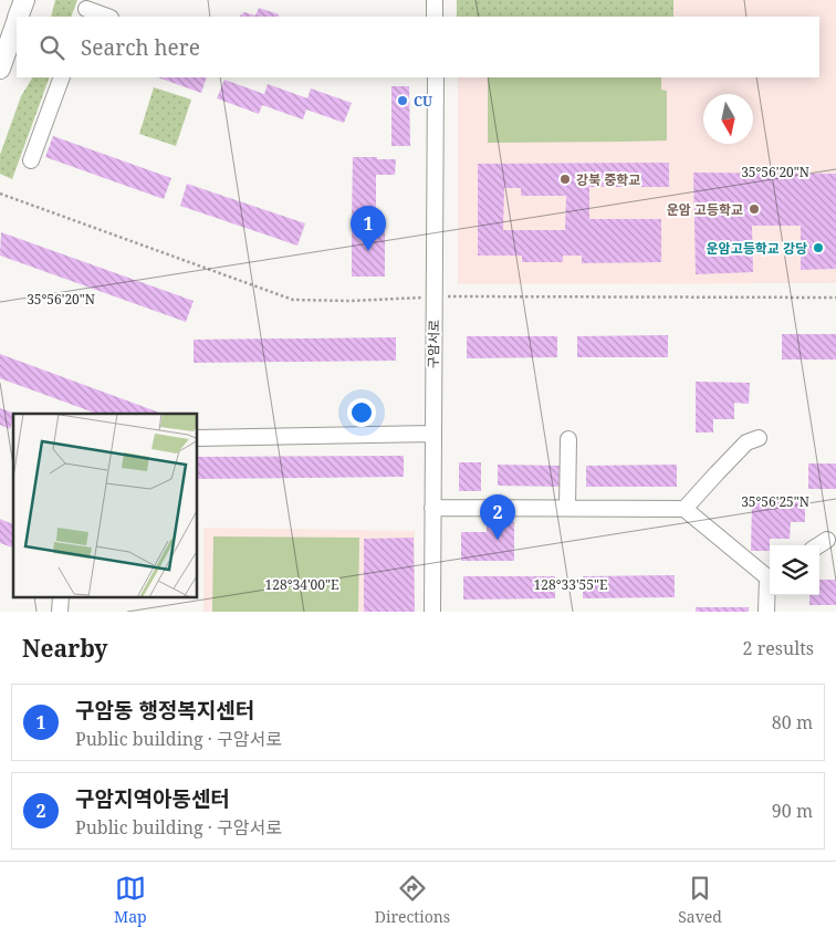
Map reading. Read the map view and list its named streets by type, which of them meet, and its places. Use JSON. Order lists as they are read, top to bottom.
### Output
{
  "streets": {
    "street": ["구암서로"]
  },
  "places": [
    "CU",
    "강북 중학교",
    "운암 고등학교",
    "운암고등학교 강당"
  ],
  "north": "bottom",
  "page": {
    "search": "Search here",
    "pins": ["1", "2"],
    "heading": ["Nearby", "2 results"],
    "list": [
      {
        "mark": "1",
        "name": "구암동 행정복지센터",
        "note": "Public building · 구암서로",
        "value": "80 m"
      },
      {
        "mark": "2",
        "name": "구암지역아동센터",
        "note": "Public building · 구암서로",
        "value": "90 m"
      }
    ],
    "nav": ["Map", "Directions", "Saved"]
  },
  "coordinates": [
    "35°56'20\"N",
    "35°56'25\"N",
    "128°34'00\"E",
    "128°33'55\"E"
  ]
}
